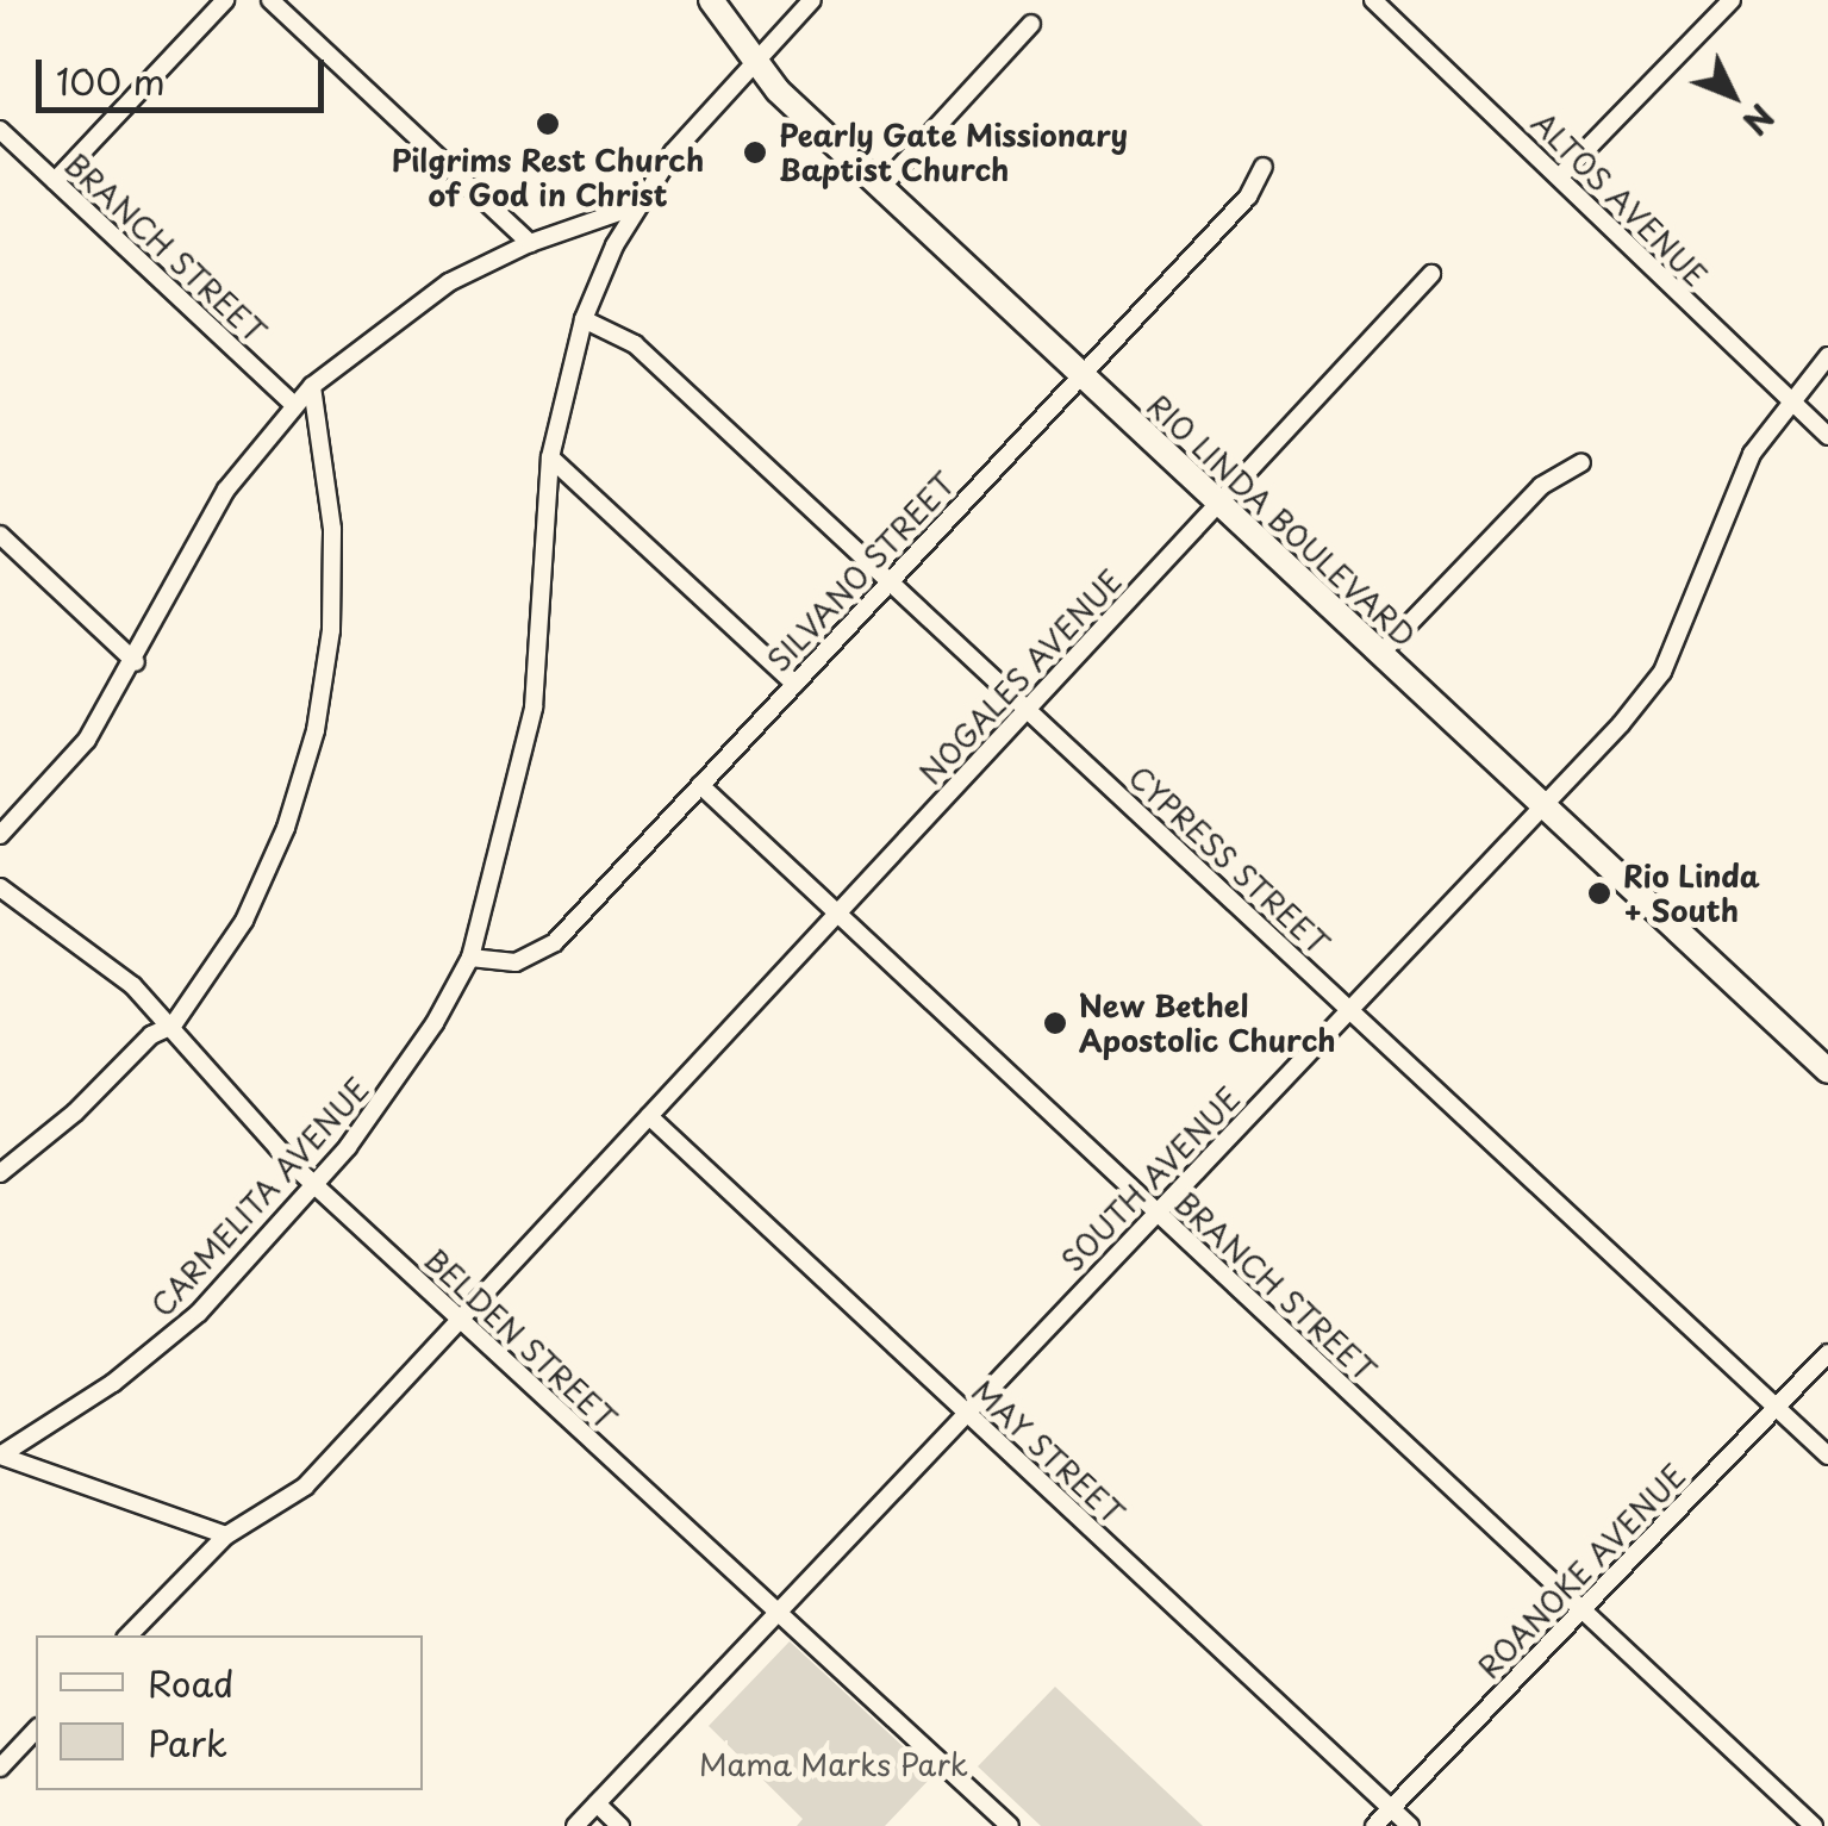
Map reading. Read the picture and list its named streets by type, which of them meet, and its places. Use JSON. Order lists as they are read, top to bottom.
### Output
{
  "streets": {
    "main road": ["RIO LINDA BOULEVARD"],
    "street": [
      "ALTOS AVENUE",
      "BRANCH STREET",
      "SILVANO STREET",
      "NOGALES AVENUE",
      "CYPRESS STREET",
      "SOUTH AVENUE",
      "CARMELITA AVENUE",
      "BELDEN STREET",
      "MAY STREET",
      "ROANOKE AVENUE"
    ]
  },
  "crossings": [
    ["ALTOS AVENUE", "SOUTH AVENUE"],
    ["BRANCH STREET", "SILVANO STREET"],
    ["BRANCH STREET", "NOGALES AVENUE"],
    ["BRANCH STREET", "SOUTH AVENUE"],
    ["BRANCH STREET", "ROANOKE AVENUE"],
    ["RIO LINDA BOULEVARD", "SILVANO STREET"],
    ["RIO LINDA BOULEVARD", "NOGALES AVENUE"],
    ["RIO LINDA BOULEVARD", "SOUTH AVENUE"],
    ["RIO LINDA BOULEVARD", "CARMELITA AVENUE"],
    ["SILVANO STREET", "CYPRESS STREET"],
    ["SILVANO STREET", "CARMELITA AVENUE"],
    ["NOGALES AVENUE", "CYPRESS STREET"],
    ["NOGALES AVENUE", "BELDEN STREET"],
    ["NOGALES AVENUE", "MAY STREET"],
    ["CYPRESS STREET", "SOUTH AVENUE"],
    ["CYPRESS STREET", "CARMELITA AVENUE"],
    ["CYPRESS STREET", "ROANOKE AVENUE"],
    ["SOUTH AVENUE", "BELDEN STREET"],
    ["SOUTH AVENUE", "MAY STREET"],
    ["CARMELITA AVENUE", "BELDEN STREET"],
    ["MAY STREET", "ROANOKE AVENUE"]
  ],
  "parks": ["Mama Marks Park"],
  "places": [
    "Pilgrims Rest Church of God in Christ",
    "Pearly Gate Missionary Baptist Church",
    "Rio Linda + South",
    "New Bethel Apostolic Church"
  ],
  "legend": ["Road", "Park"],
  "scale_bar": "100 m",
  "north": "bottom right"
}
